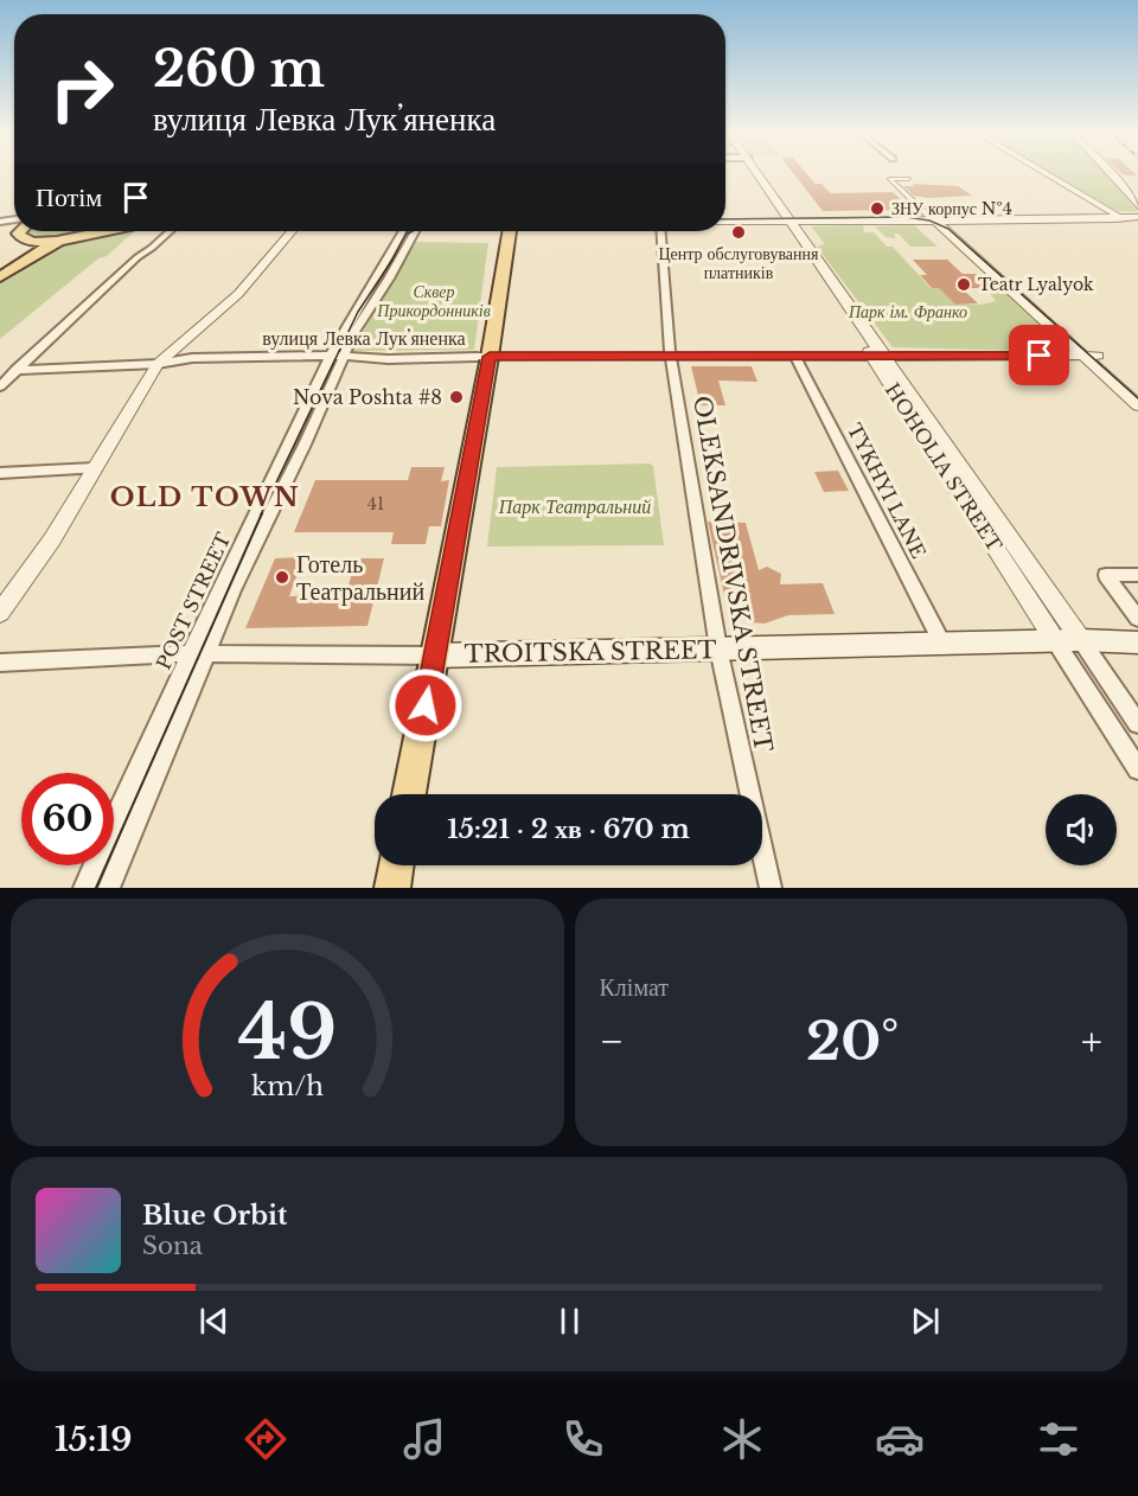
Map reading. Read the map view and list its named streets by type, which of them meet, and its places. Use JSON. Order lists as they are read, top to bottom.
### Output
{
  "streets": {
    "main road": ["TROITSKA STREET"],
    "street": [
      "вулиця Левка Лукʼяненка",
      "HOHOLIA STREET",
      "TYKHYI LANE",
      "OLEKSANDRIVSKA STREET",
      "POST STREET"
    ]
  },
  "crossings": [
    ["вулиця Левка Лукʼяненка", "HOHOLIA STREET"],
    ["вулиця Левка Лукʼяненка", "TYKHYI LANE"],
    ["вулиця Левка Лукʼяненка", "OLEKSANDRIVSKA STREET"],
    ["вулиця Левка Лукʼяненка", "POST STREET"],
    ["HOHOLIA STREET", "TROITSKA STREET"],
    ["TYKHYI LANE", "TROITSKA STREET"],
    ["OLEKSANDRIVSKA STREET", "TROITSKA STREET"],
    ["POST STREET", "TROITSKA STREET"]
  ],
  "districts": ["OLD TOWN"],
  "parks": ["Сквер Прикордонників", "Парк ім. Франко", "Парк Театральний"],
  "places": [
    "ЗНУ корпус №4",
    "Центр обслуговування платників",
    "Teatr Lyalyok",
    "Nova Poshta #8",
    "Готель Театральний"
  ],
  "house_numbers": ["41"],
  "page": {
    "turn": ["260 m", "вулиця Левка Лукʼяненка"],
    "then": "Потім",
    "limit": "60",
    "trip": "15:21 · 2 хв · 670 m",
    "tile": "Клімат",
    "heat": ["−", "20°", "+"],
    "song": ["Blue Orbit", "Sona"],
    "tabs": "15:19",
    "gauge": ["49", "km/h"]
  }
}
